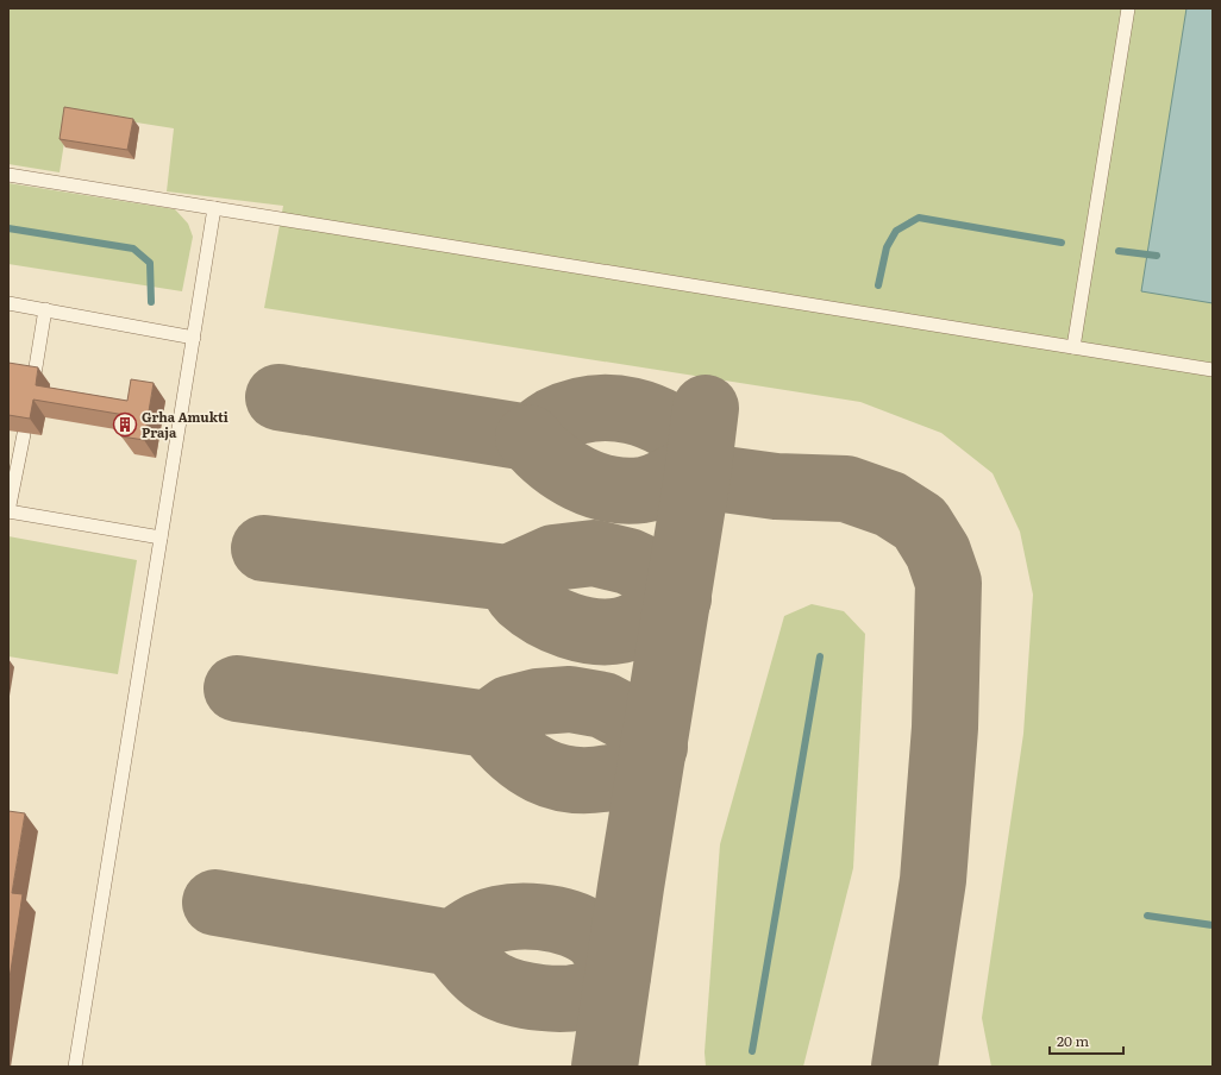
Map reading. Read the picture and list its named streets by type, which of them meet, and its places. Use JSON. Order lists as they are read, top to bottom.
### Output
{
  "places": {
    "building": ["Grha Amukti Praja"]
  },
  "scale_bar": "20 m"
}
